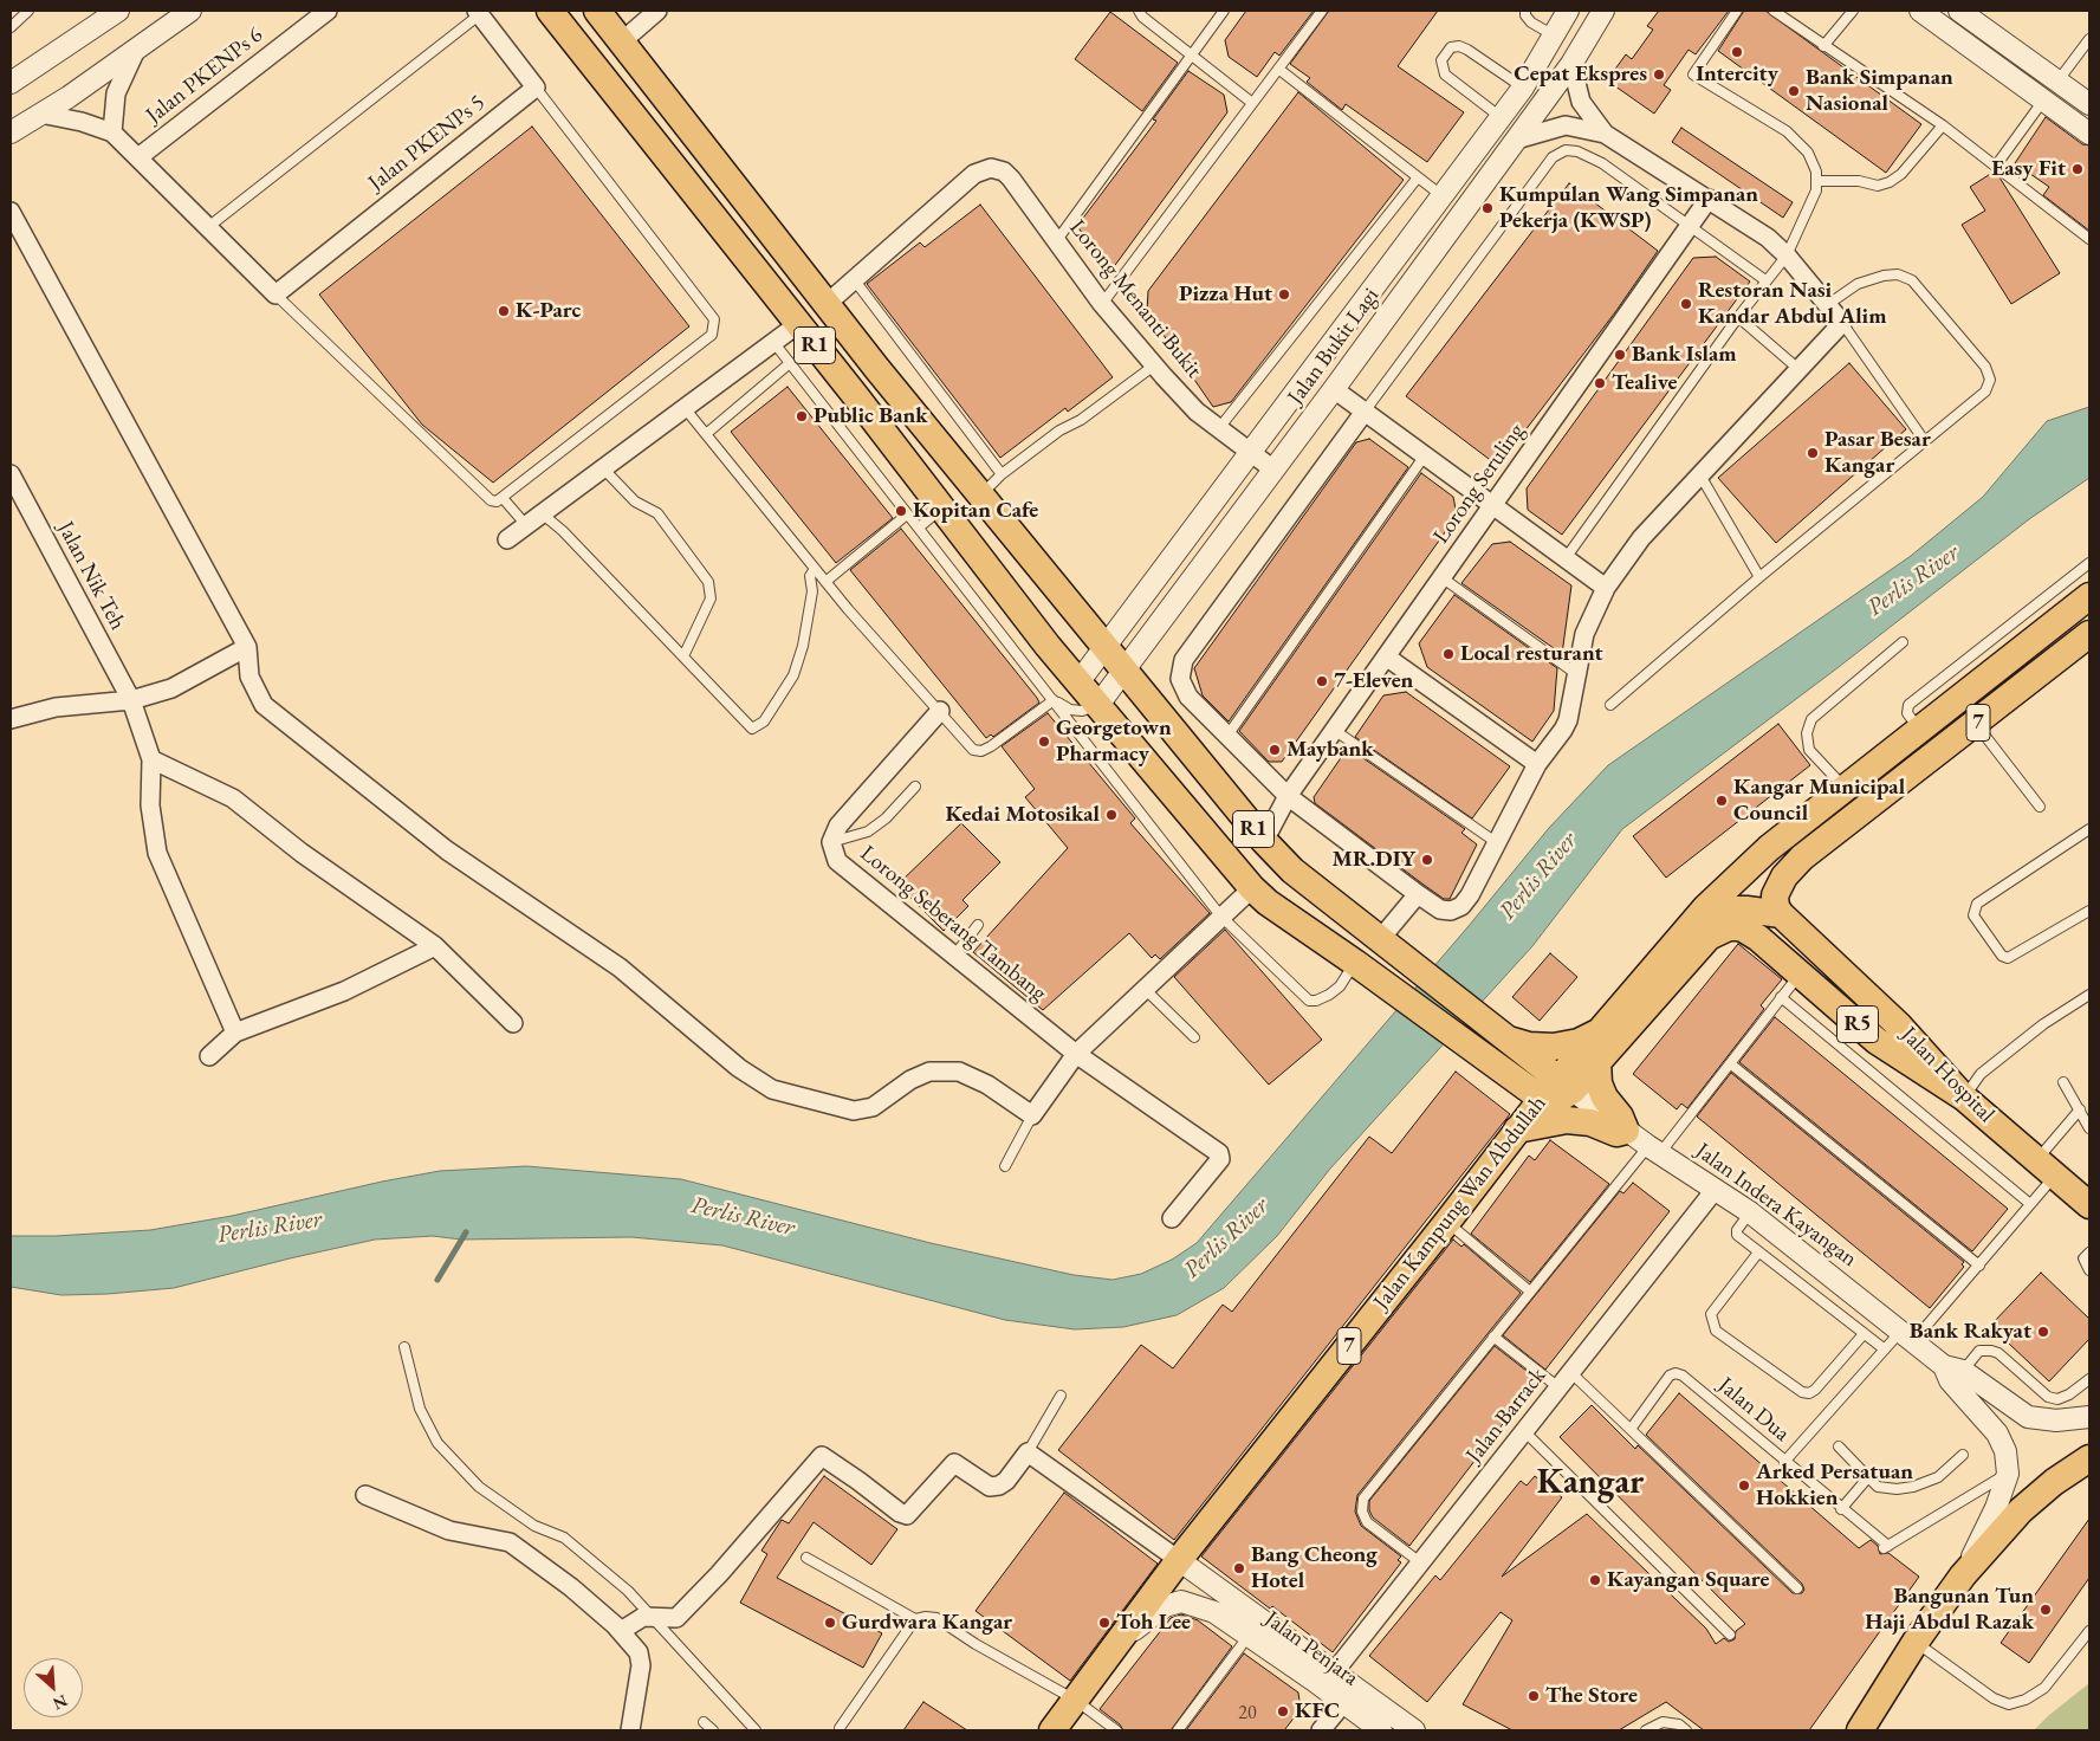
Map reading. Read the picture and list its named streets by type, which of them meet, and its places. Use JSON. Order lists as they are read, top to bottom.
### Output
{
  "streets": {
    "main road": [
      "R1",
      "7",
      "R5",
      "Jalan Hospital",
      "Jalan Kampung Wan Abdullah"
    ],
    "street": [
      "Jalan PKENPs 6",
      "Jalan PKENPs 5",
      "Lorong Menanti Bukit",
      "Jalan Bukit Lagi",
      "Lorong Seruling",
      "Jalan Nik Teh",
      "Lorong Seberang Tambang",
      "Jalan Indera Kayangan",
      "Jalan Barrack",
      "Jalan Penjara"
    ],
    "lane": ["Jalan Dua"]
  },
  "crossings": [
    ["Lorong Menanti Bukit", "Jalan Bukit Lagi"],
    ["R1", "Jalan Bukit Lagi"],
    ["R1", "Lorong Seruling"],
    ["R1", "Jalan Kampung Wan Abdullah"],
    ["R1", "Jalan Indera Kayangan"],
    ["7", "Jalan Hospital"],
    ["7", "Jalan Kampung Wan Abdullah"],
    ["7", "Jalan Penjara"],
    ["R5", "Jalan Hospital"],
    ["Jalan Kampung Wan Abdullah", "Jalan Indera Kayangan"],
    ["Jalan Kampung Wan Abdullah", "Jalan Penjara"],
    ["Jalan Indera Kayangan", "Jalan Barrack"],
    ["Jalan Barrack", "Jalan Penjara"]
  ],
  "districts": ["Kangar"],
  "water": ["Perlis River"],
  "places": [
    "Intercity",
    "Cepat Ekspres",
    "Bank Simpanan Nasional",
    "Easy Fit",
    "Kumpulan Wang Simpanan Pekerja (KWSP)",
    "Pizza Hut",
    "Restoran Nasi Kandar Abdul Alim",
    "K-Parc",
    "Bank Islam",
    "Tealive",
    "Public Bank",
    "Pasar Besar Kangar",
    "Kopitan Cafe",
    "Local resturant",
    "7-Eleven",
    "Georgetown Pharmacy",
    "Maybank",
    "Kangar Municipal Council",
    "Kedai Motosikal",
    "MR.DIY",
    "Bank Rakyat",
    "Arked Persatuan Hokkien",
    "Bang Cheong Hotel",
    "Kayangan Square",
    "Bangunan Tun Haji Abdul Razak",
    "Gurdwara Kangar",
    "Toh Lee",
    "The Store",
    "KFC"
  ],
  "house_numbers": ["20"],
  "north": "bottom right"
}
